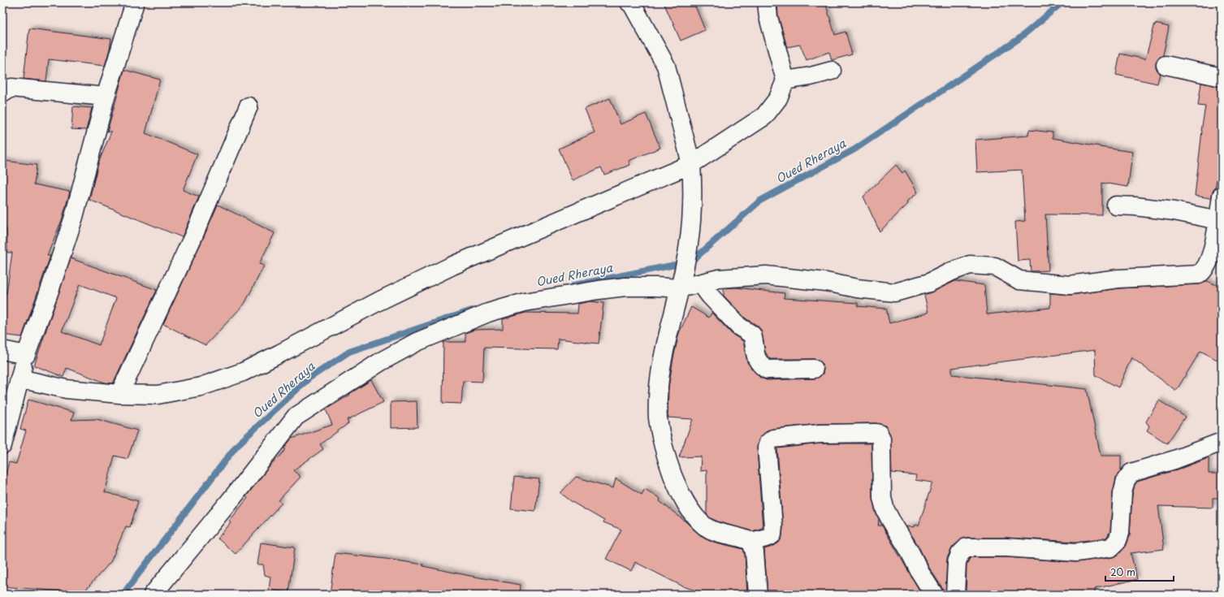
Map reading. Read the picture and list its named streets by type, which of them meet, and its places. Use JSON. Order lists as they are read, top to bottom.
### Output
{
  "water": ["Oued Rheraya"],
  "scale_bar": "20 m"
}
